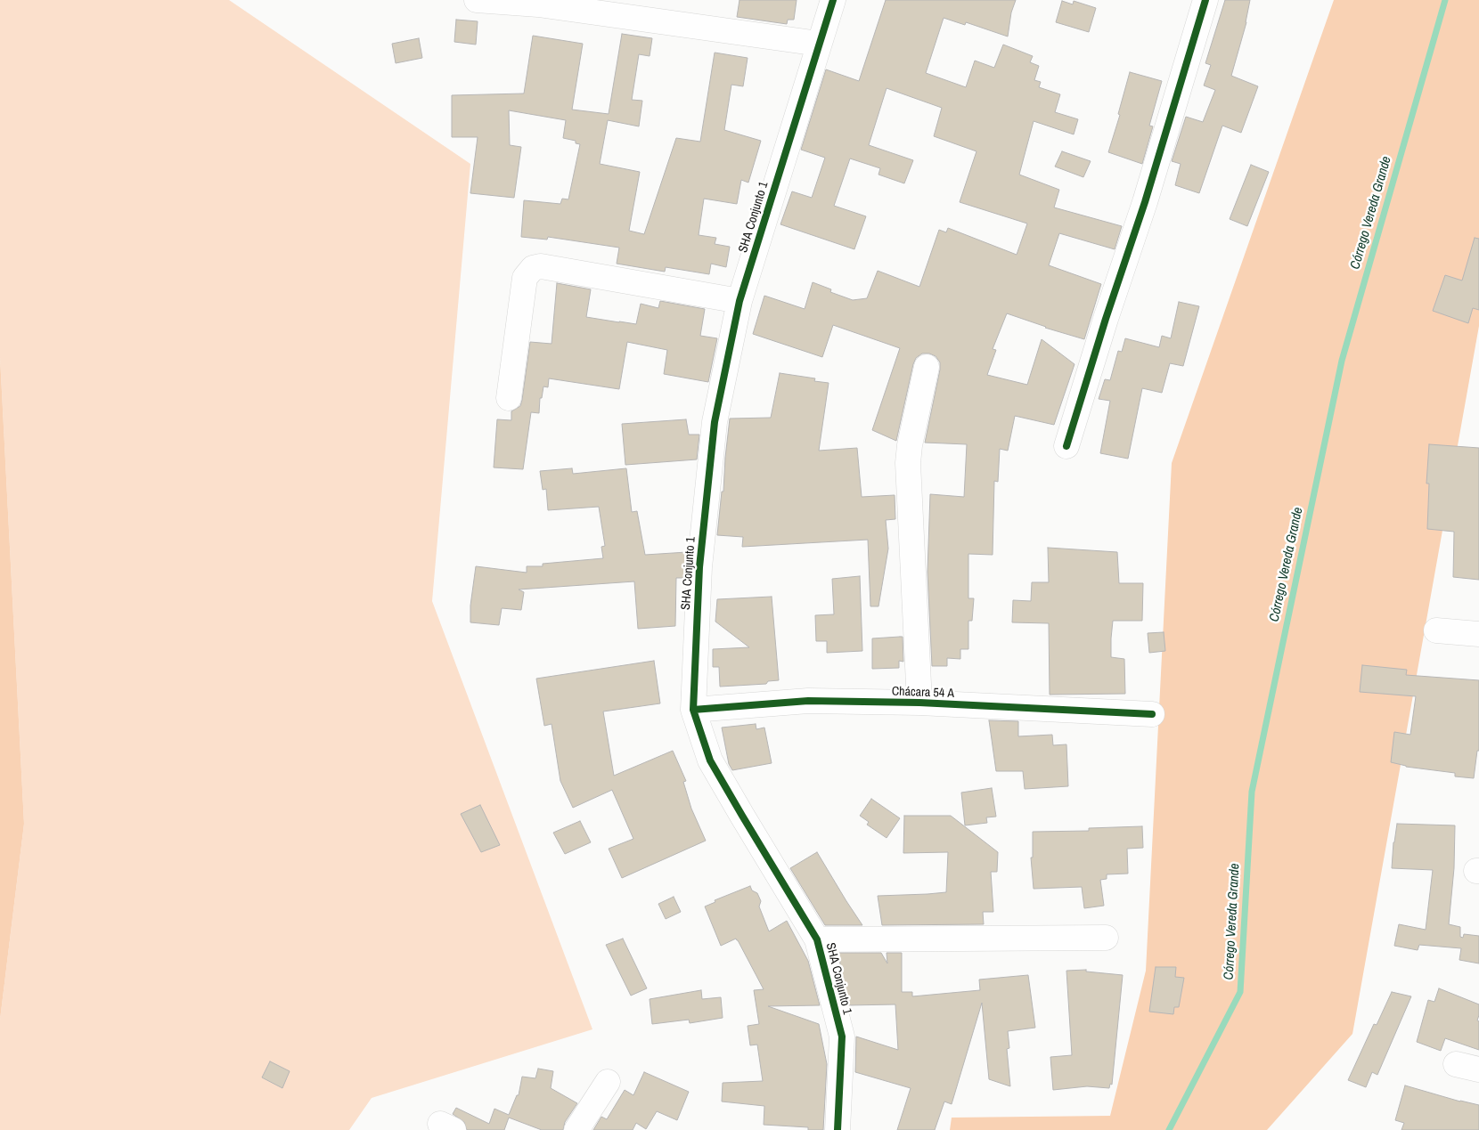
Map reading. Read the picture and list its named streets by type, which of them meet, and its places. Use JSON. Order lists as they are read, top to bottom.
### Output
{
  "streets": {
    "street": ["SHA Conjunto 1", "Chácara 54 A"]
  },
  "crossings": [
    ["SHA Conjunto 1", "Chácara 54 A"]
  ],
  "water": ["Córrego Vereda Grande"]
}
